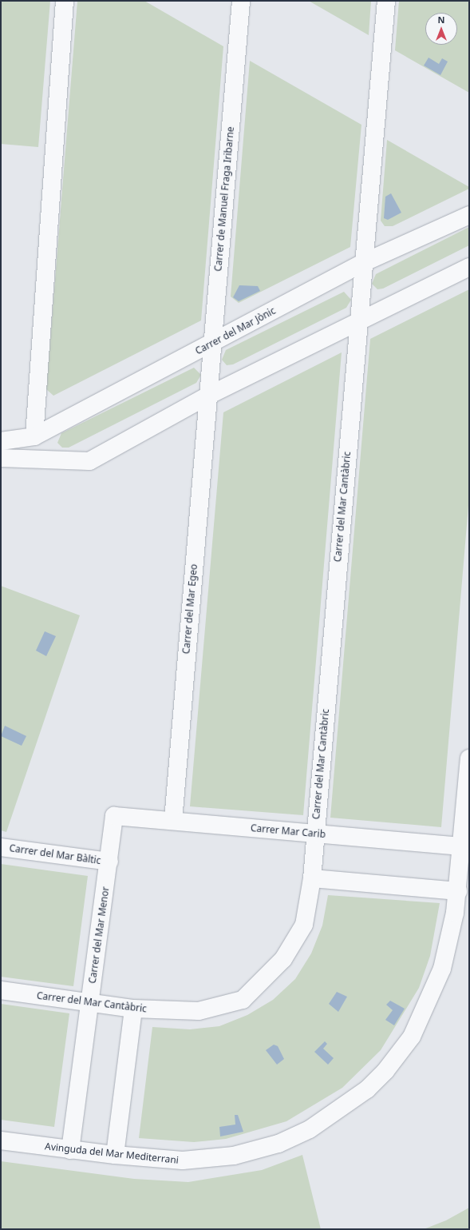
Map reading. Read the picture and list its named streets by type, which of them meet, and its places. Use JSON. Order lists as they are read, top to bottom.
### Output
{
  "streets": {
    "street": [
      "Carrer de Manuel Fraga Iribarne",
      "Carrer del Mar Jònic",
      "Carrer del Mar Cantàbric",
      "Carrer del Mar Egeo",
      "Carrer Mar Carib",
      "Carrer del Mar Bàltic",
      "Carrer del Mar Menor",
      "Avinguda del Mar Mediterrani"
    ]
  },
  "crossings": [
    ["Carrer de Manuel Fraga Iribarne", "Carrer del Mar Jònic"],
    ["Carrer de Manuel Fraga Iribarne", "Carrer del Mar Egeo"],
    ["Carrer del Mar Jònic", "Carrer del Mar Cantàbric"],
    ["Carrer del Mar Cantàbric", "Carrer Mar Carib"],
    ["Carrer del Mar Cantàbric", "Carrer del Mar Menor"],
    ["Carrer del Mar Egeo", "Carrer Mar Carib"],
    ["Carrer Mar Carib", "Carrer del Mar Menor"],
    ["Carrer Mar Carib", "Avinguda del Mar Mediterrani"],
    ["Carrer del Mar Bàltic", "Carrer del Mar Menor"],
    ["Carrer del Mar Menor", "Avinguda del Mar Mediterrani"]
  ],
  "north": "top"
}
